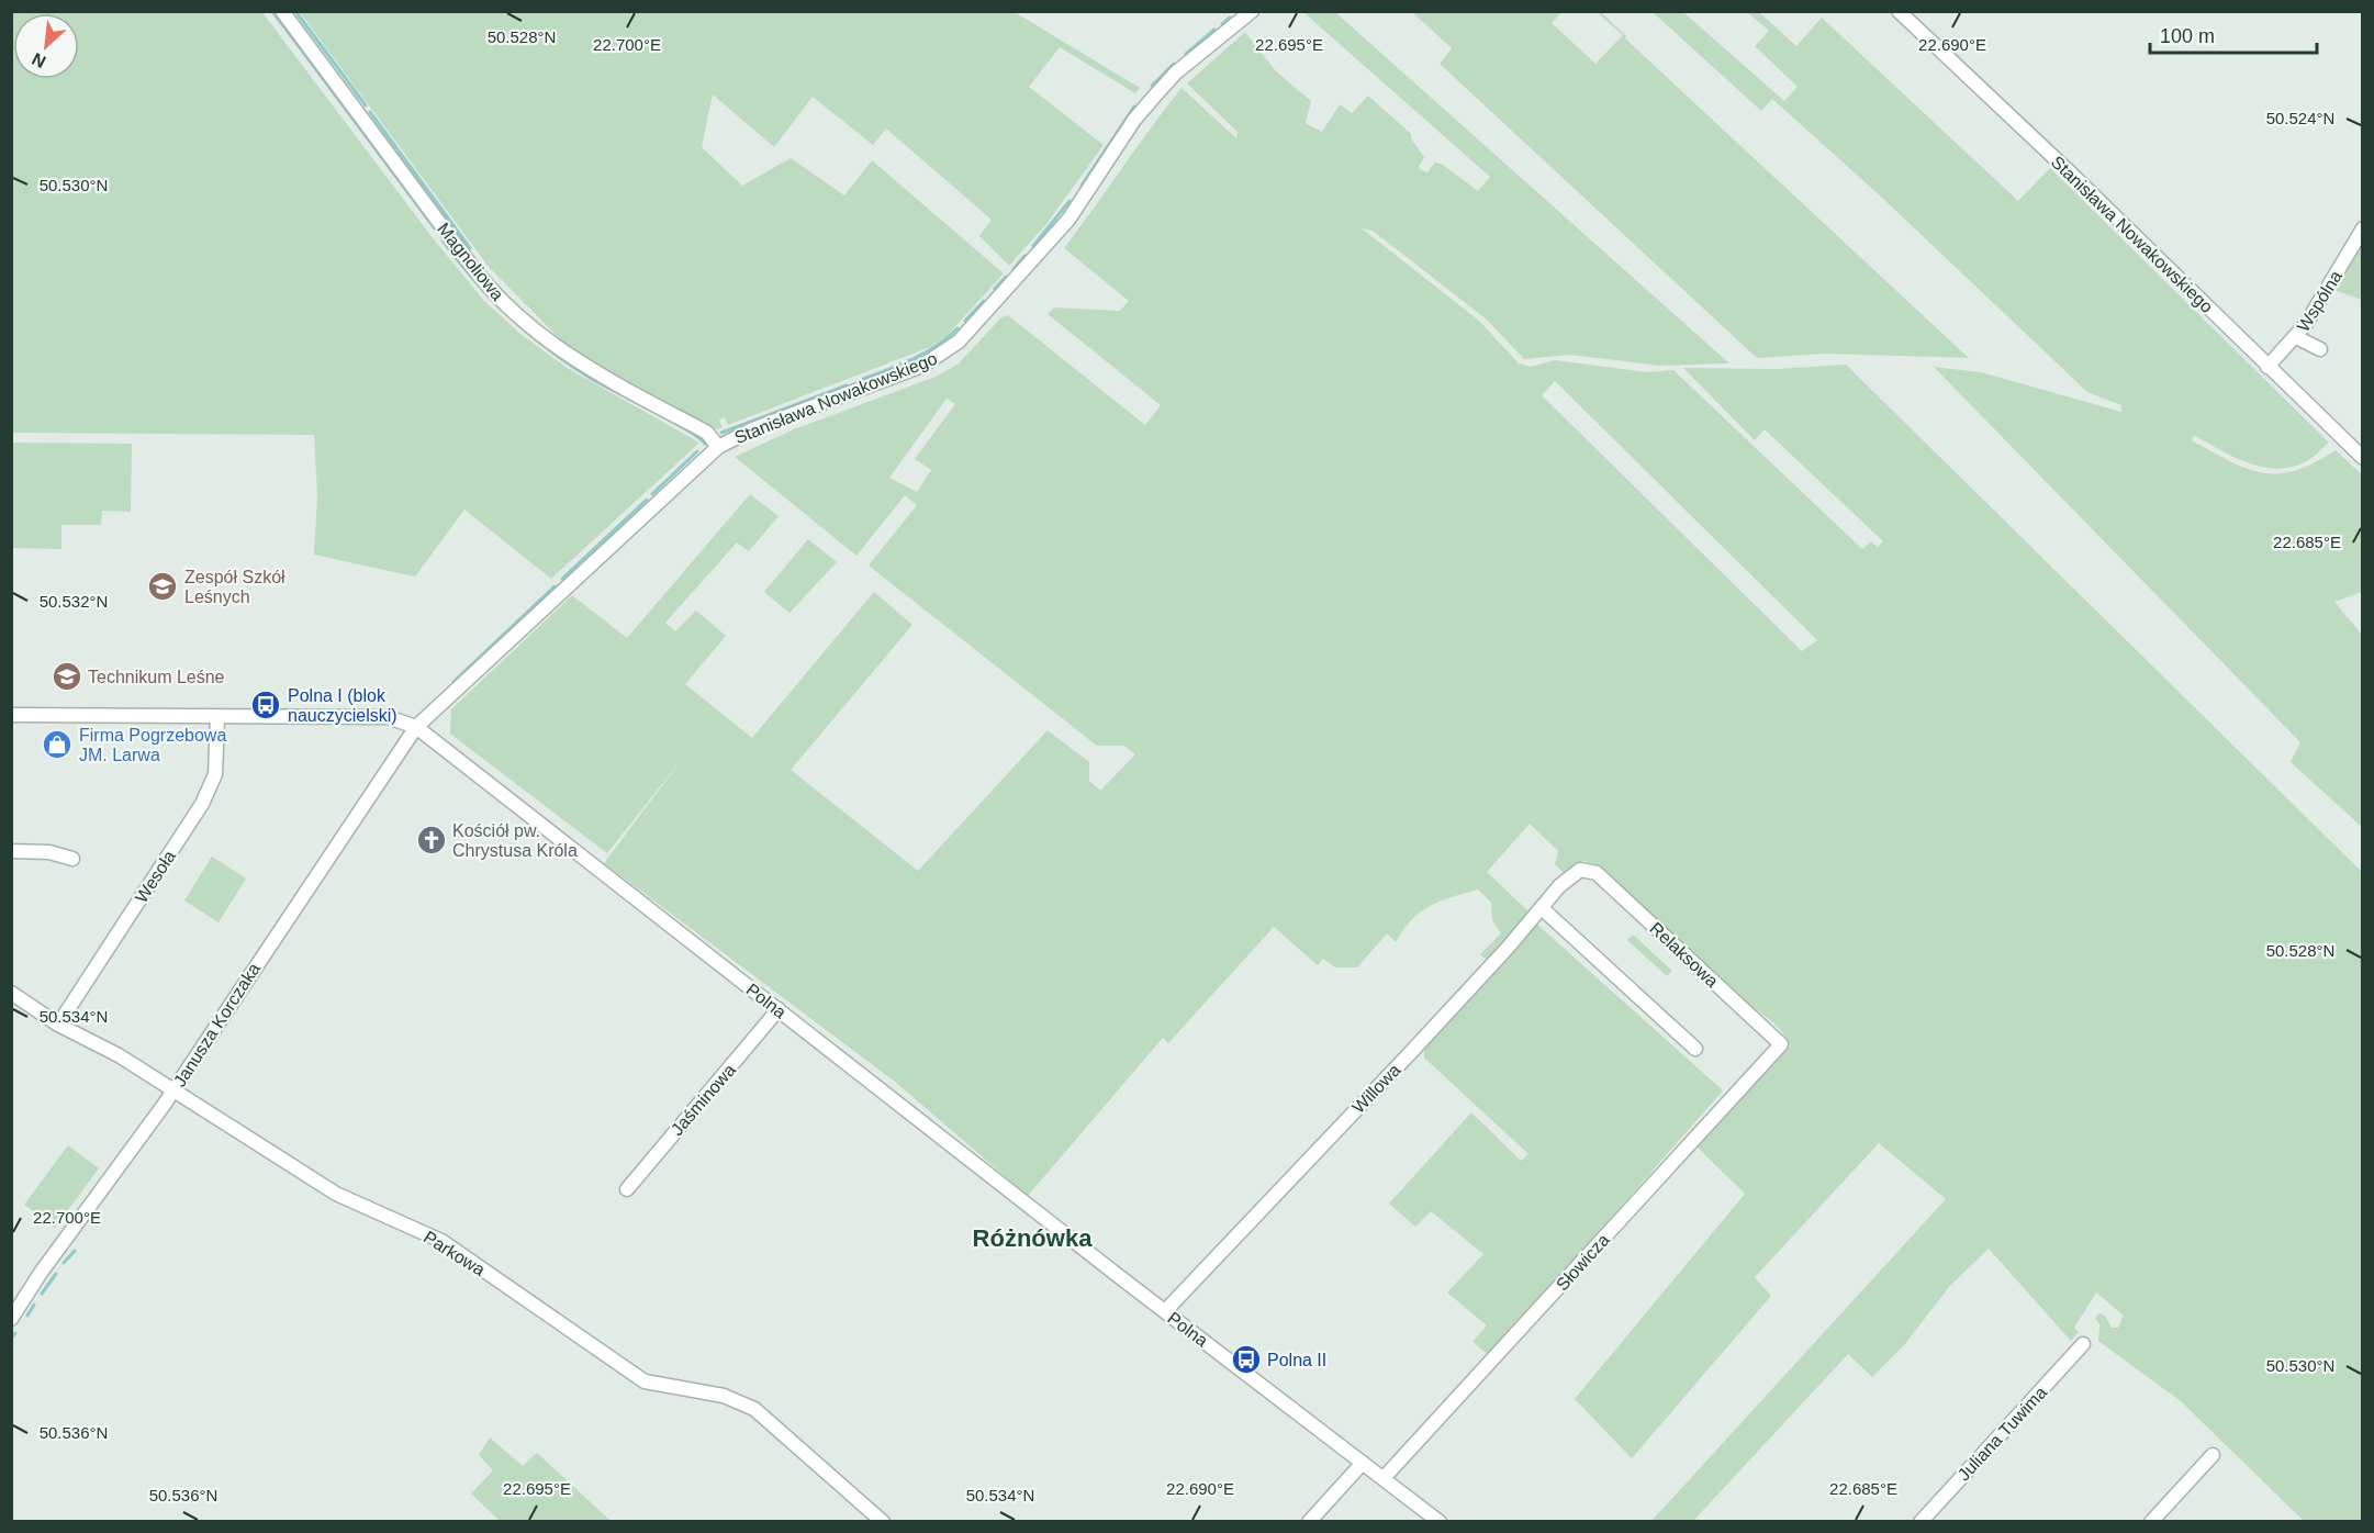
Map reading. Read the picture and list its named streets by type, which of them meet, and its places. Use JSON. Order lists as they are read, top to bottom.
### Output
{
  "streets": {
    "street": [
      "Stanisława Nowakowskiego",
      "Magnoliowa",
      "Wspólna",
      "Wesoła",
      "Relaksowa",
      "Polna",
      "Janusza Korczaka",
      "Willowa",
      "Jaśminowa",
      "Parkowa",
      "Słowicza",
      "Juliana Tuwima"
    ]
  },
  "crossings": [
    ["Stanisława Nowakowskiego", "Magnoliowa"],
    ["Stanisława Nowakowskiego", "Wspólna"],
    ["Stanisława Nowakowskiego", "Polna"],
    ["Stanisława Nowakowskiego", "Janusza Korczaka"],
    ["Wesoła", "Polna"],
    ["Wesoła", "Parkowa"],
    ["Relaksowa", "Willowa"],
    ["Relaksowa", "Słowicza"],
    ["Polna", "Janusza Korczaka"],
    ["Polna", "Willowa"],
    ["Polna", "Jaśminowa"],
    ["Polna", "Słowicza"],
    ["Janusza Korczaka", "Parkowa"]
  ],
  "districts": ["Różnówka"],
  "places": {
    "school or university": ["Zespół Szkół Leśnych", "Technikum Leśne"],
    "bus stop": ["Polna I (blok nauczycielski)", "Polna II"],
    "shop": ["Firma Pogrzebowa JM. Larwa"],
    "church": ["Kościół pw. Chrystusa Króla"]
  },
  "scale_bar": "100 m",
  "north": "bottom left",
  "coordinates": [
    "50.528°N",
    "22.700°E",
    "22.695°E",
    "22.690°E",
    "50.524°N",
    "50.530°N",
    "22.685°E",
    "50.532°N",
    "50.534°N",
    "50.536°N"
  ]
}
